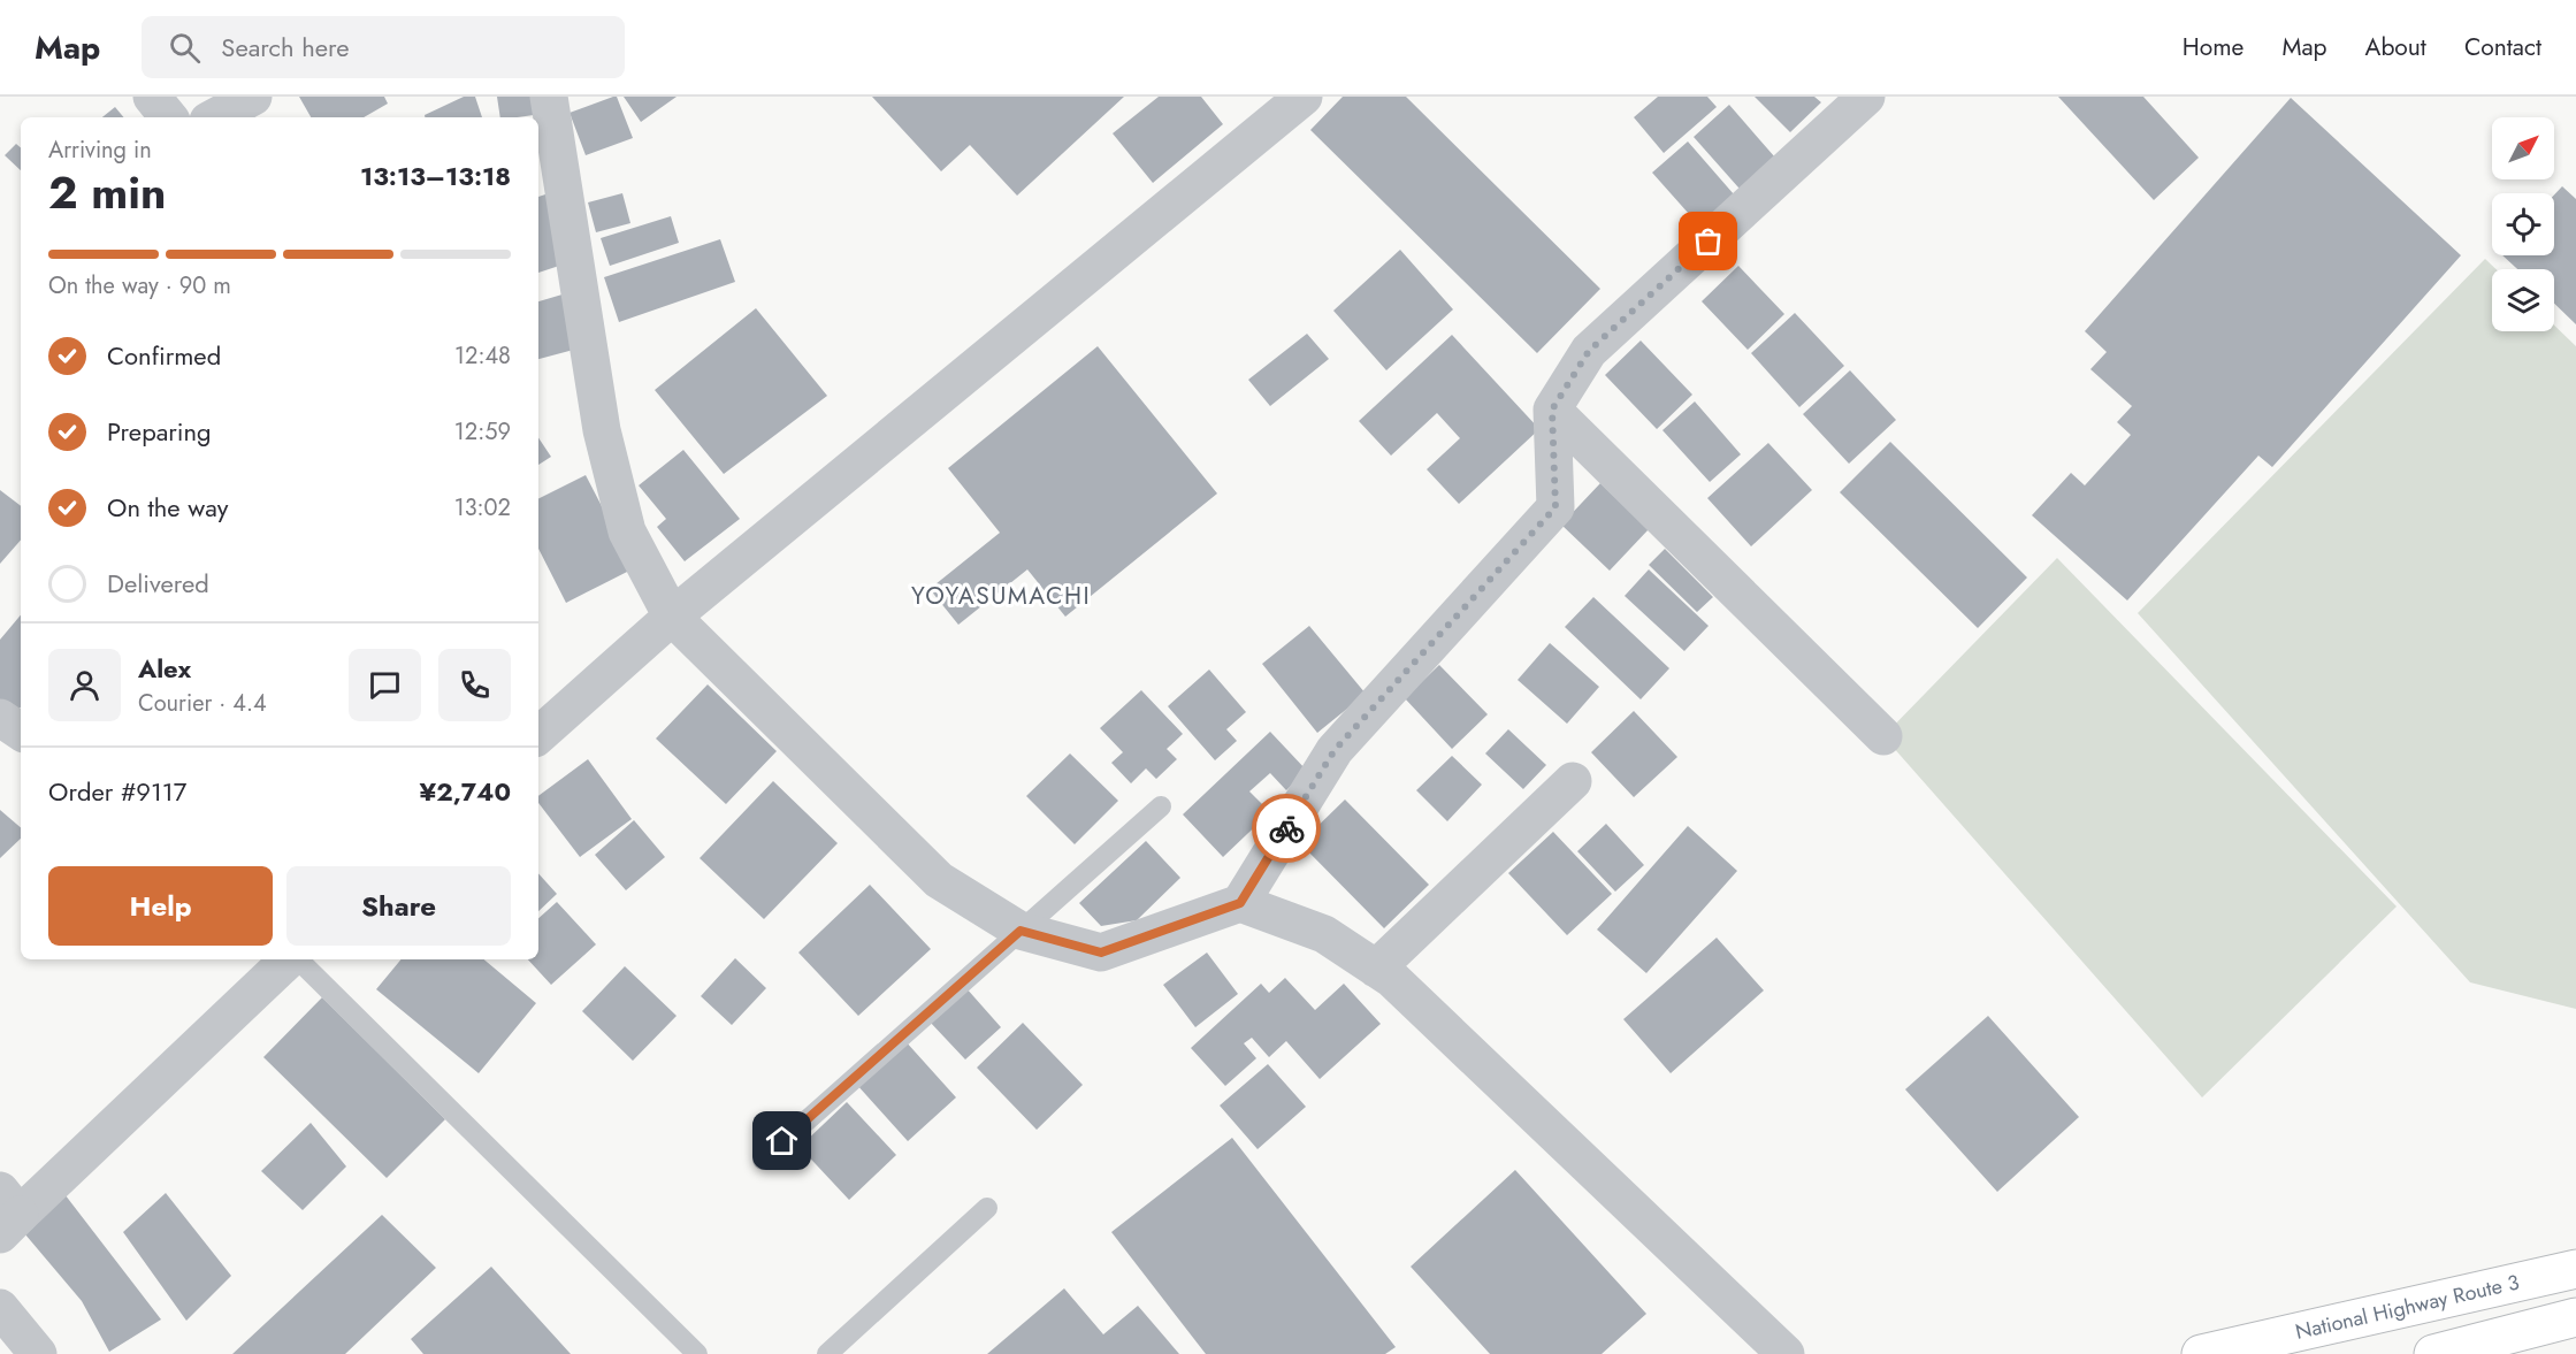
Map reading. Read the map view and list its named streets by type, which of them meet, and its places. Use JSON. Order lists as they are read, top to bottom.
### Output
{
  "streets": {
    "highway": ["National Highway Route 3"]
  },
  "districts": ["YOYASUMACHI"],
  "north": "top right",
  "page": {
    "header": "Map",
    "search": "Search here",
    "nav": [
      "Home",
      "Map",
      "About",
      "Contact"
    ],
    "heading": ["2 min", "Arriving in", "13:13–13:18"],
    "panel": [
      "Alex",
      "Courier · 4.4",
      "Order #9117",
      "¥2,740"
    ],
    "bar": "On the way · 90 m",
    "list": [
      ["Confirmed", "12:48"],
      ["Preparing", "12:59"],
      ["On the way", "13:02"],
      "Delivered"
    ],
    "buttons": ["Help", "Share"]
  }
}
